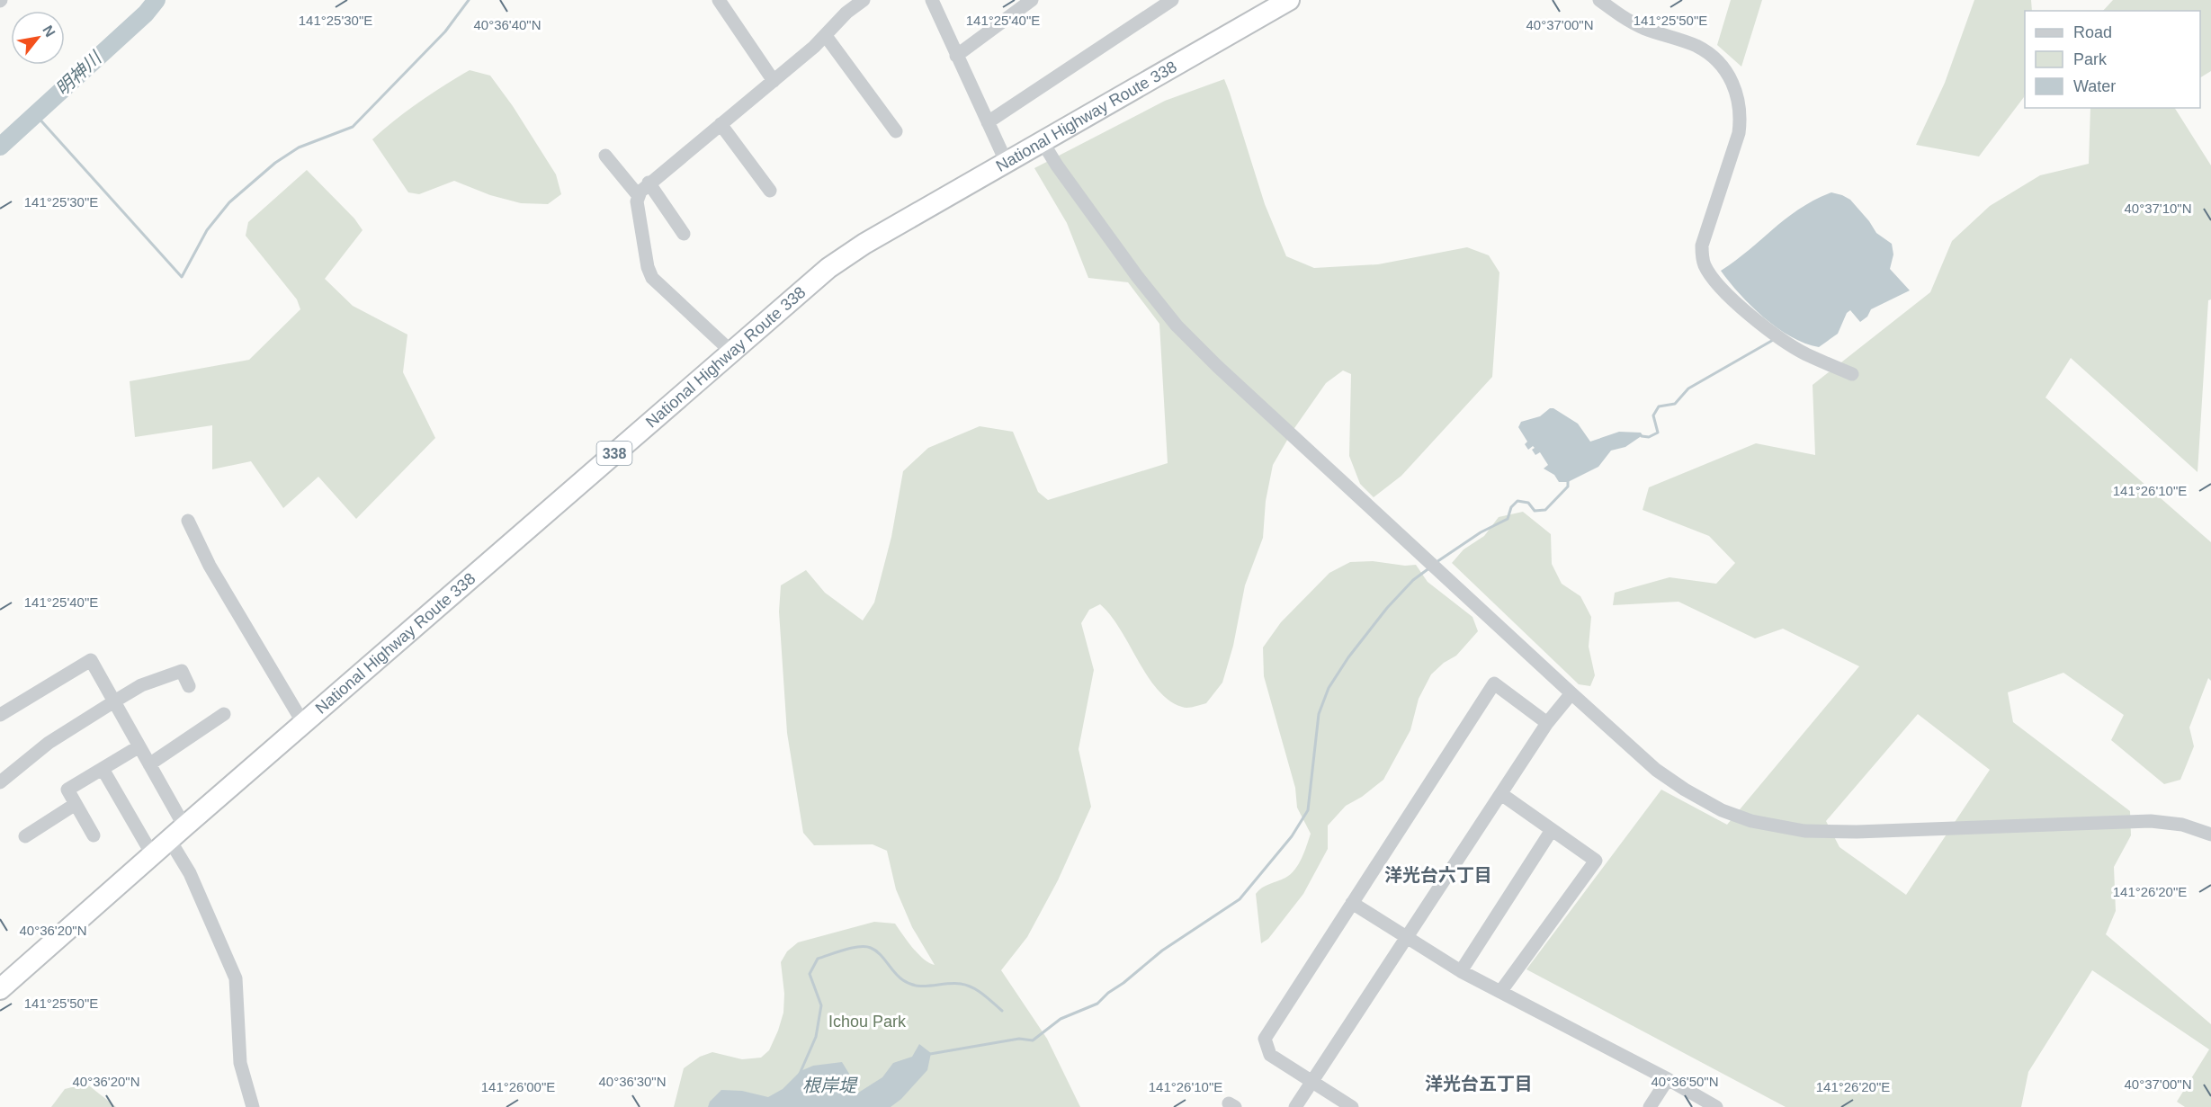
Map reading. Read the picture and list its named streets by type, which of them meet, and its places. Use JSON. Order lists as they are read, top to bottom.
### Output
{
  "streets": {
    "highway": ["National Highway Route 338", "338"]
  },
  "districts": ["洋光台六丁目", "洋光台五丁目"],
  "water": ["明神川", "根岸堤"],
  "parks": ["Ichou Park"],
  "legend": ["Road", "Park", "Water"],
  "north": "top right",
  "coordinates": [
    "141°25'40\"E",
    "141°25'30\"E",
    "141°25'50\"E",
    "40°36'40\"N",
    "40°37'00\"N",
    "40°37'10\"N",
    "141°26'10\"E",
    "141°26'20\"E",
    "40°36'20\"N",
    "40°36'30\"N",
    "40°36'50\"N",
    "141°26'00\"E"
  ]
}
